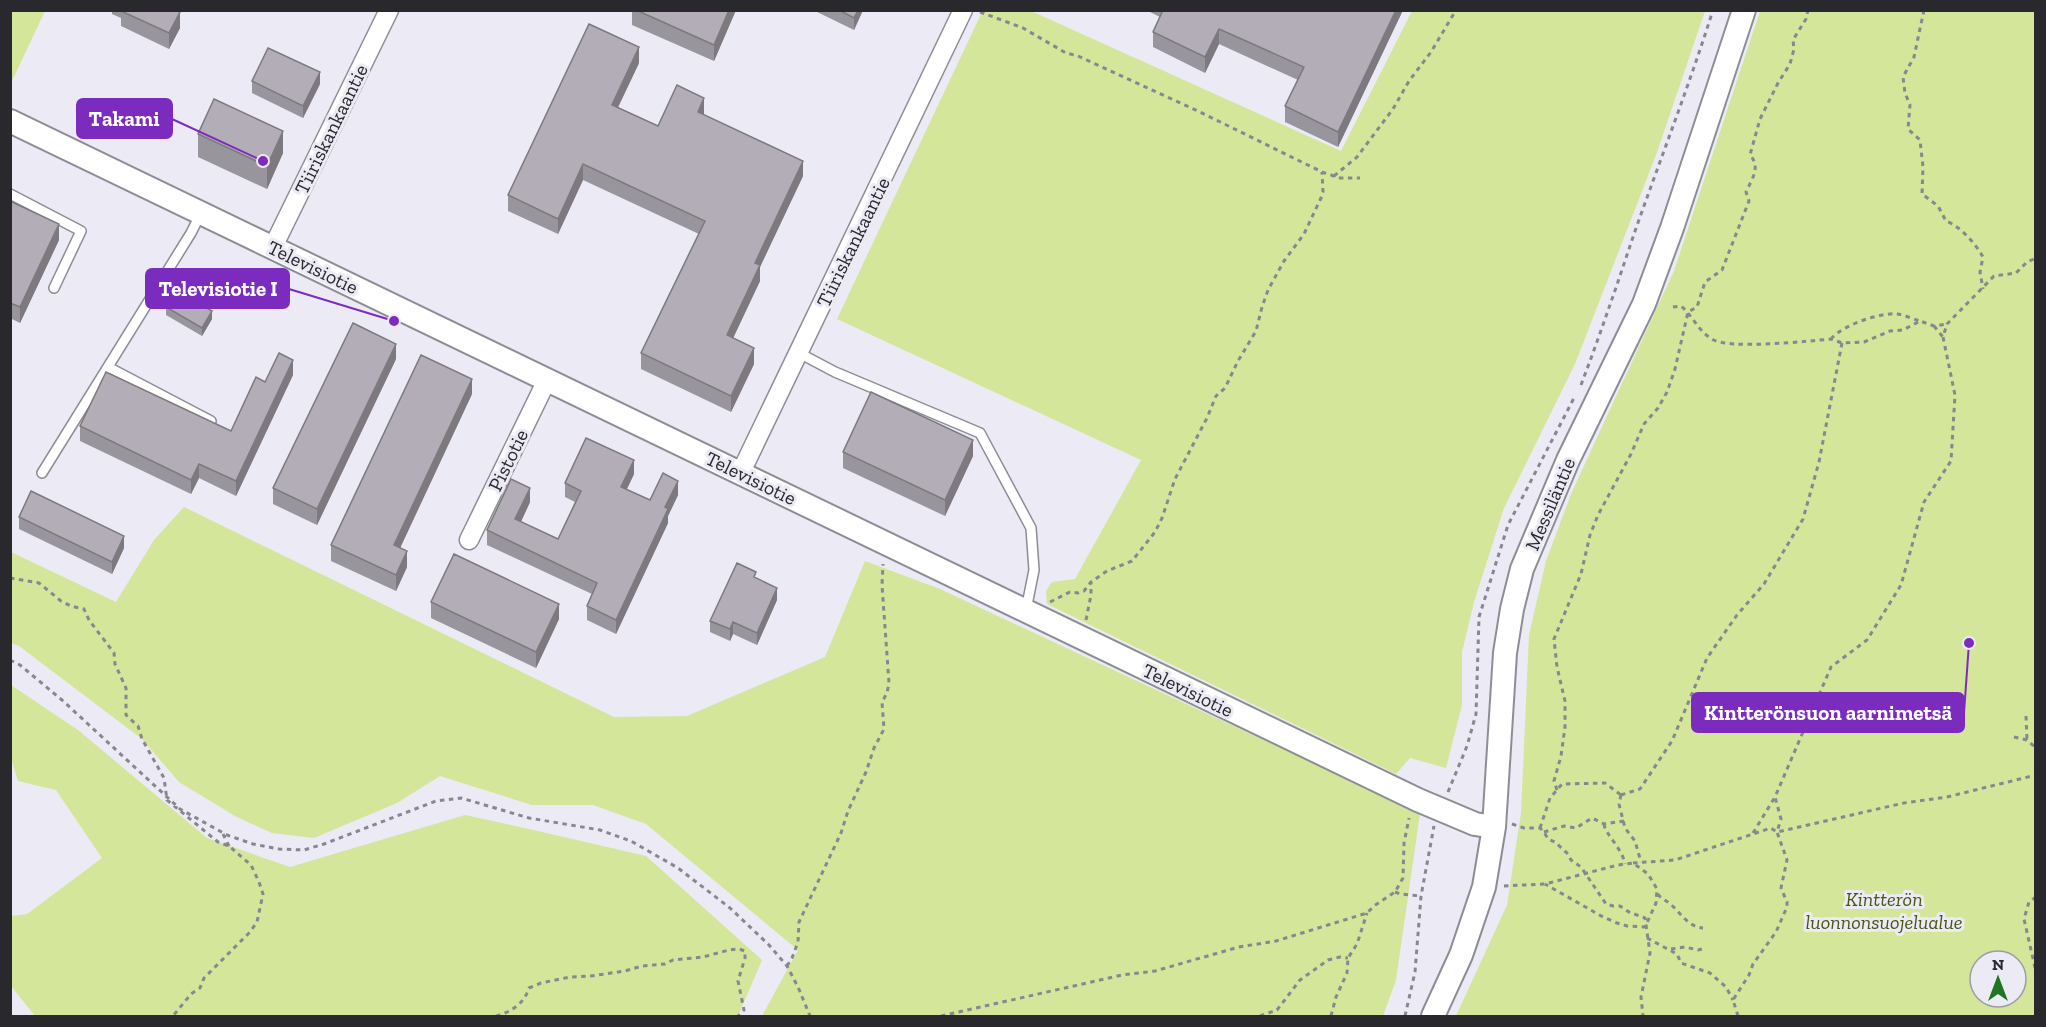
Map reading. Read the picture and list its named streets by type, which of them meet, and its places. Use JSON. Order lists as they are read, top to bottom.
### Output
{
  "streets": {
    "street": [
      "Tiiriskankaantie",
      "Televisiotie",
      "Pistotie",
      "Messiläntie"
    ]
  },
  "crossings": [
    ["Tiiriskankaantie", "Televisiotie"],
    ["Televisiotie", "Pistotie"],
    ["Televisiotie", "Messiläntie"]
  ],
  "parks": ["Kintterön luonnonsuojelualue"],
  "places": ["Takami", "Televisiotie I", "Kintterönsuon aarnimetsä"],
  "north": "top"
}
